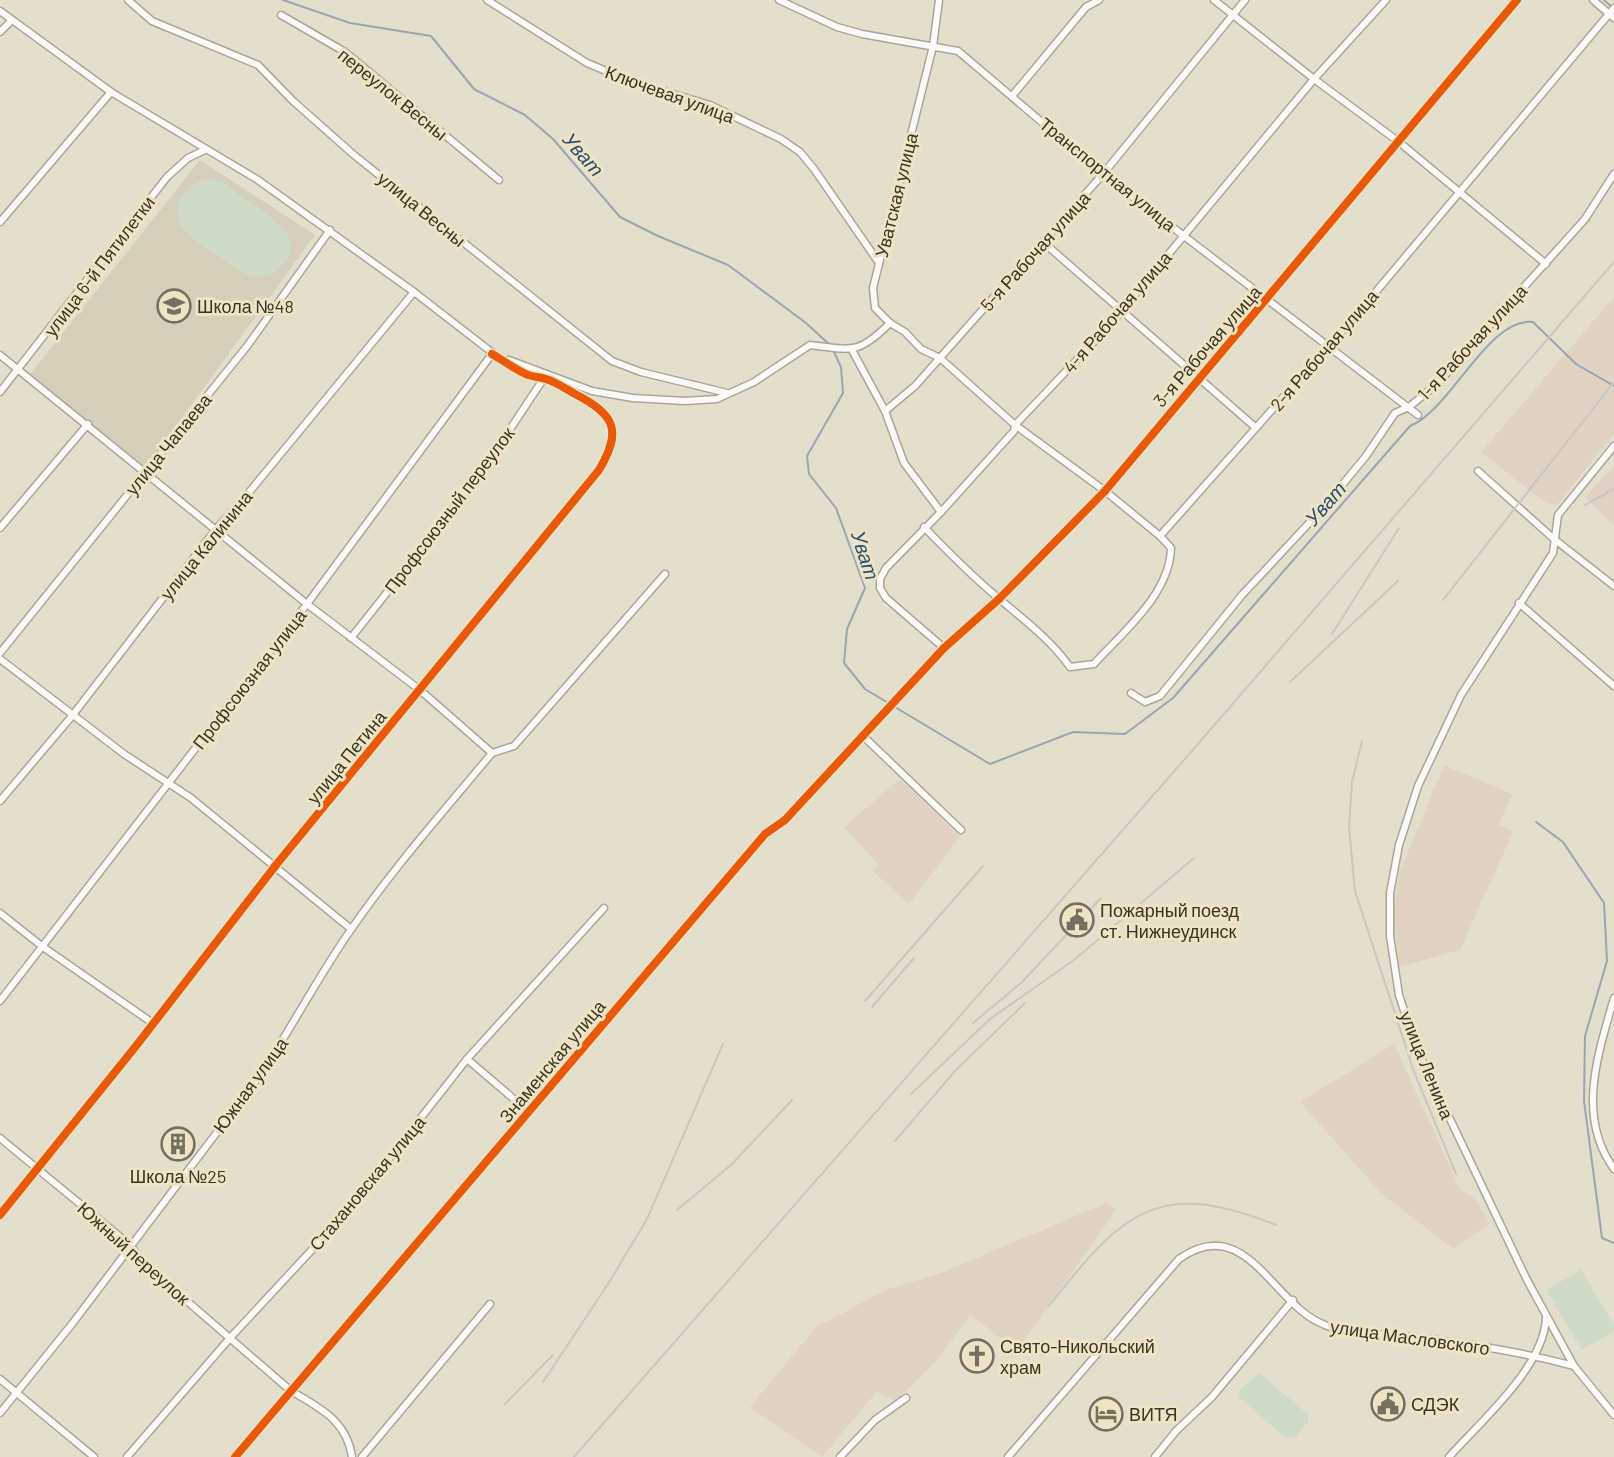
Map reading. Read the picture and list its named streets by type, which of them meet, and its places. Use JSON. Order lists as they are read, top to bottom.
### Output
{
  "streets": {
    "street": [
      "переулок Весны",
      "Ключевая улица",
      "Транспортная улица",
      "Уватская улица",
      "улица Весны",
      "5-я Рабочая улица",
      "улица 6-й Пятилетки",
      "4-я Рабочая улица",
      "1-я Рабочая улица",
      "3-я Рабочая улица",
      "2-я Рабочая улица",
      "улица Чапаева",
      "Профсоюзный переулок",
      "улица Калинина",
      "Профсоюзная улица",
      "улица Петина",
      "Знаменская улица",
      "улица Ленина",
      "Южная улица",
      "Стахановская улица",
      "Южный переулок",
      "улица Масловского"
    ]
  },
  "crossings": [
    ["Ключевая улица", "Уватская улица"],
    ["Транспортная улица", "Уватская улица"],
    ["Транспортная улица", "5-я Рабочая улица"],
    ["Транспортная улица", "4-я Рабочая улица"],
    ["Транспортная улица", "1-я Рабочая улица"],
    ["Транспортная улица", "3-я Рабочая улица"],
    ["Транспортная улица", "2-я Рабочая улица"],
    ["Уватская улица", "5-я Рабочая улица"],
    ["Уватская улица", "4-я Рабочая улица"],
    ["Уватская улица", "3-я Рабочая улица"],
    ["Уватская улица", "2-я Рабочая улица"],
    ["4-я Рабочая улица", "3-я Рабочая улица"],
    ["3-я Рабочая улица", "Знаменская улица"],
    ["Профсоюзный переулок", "улица Петина"],
    ["Профсоюзная улица", "улица Петина"],
    ["улица Петина", "Южный переулок"],
    ["Знаменская улица", "Южный переулок"],
    ["улица Ленина", "улица Масловского"],
    ["Южная улица", "Южный переулок"],
    ["Стахановская улица", "Южный переулок"]
  ],
  "water": ["Уват"],
  "places": {
    "school or university": ["Школа №48"],
    "public building": ["Пожарный поезд ст. Нижнеудинск", "СДЭК"],
    "building": ["Школа №25"],
    "church": ["Свято-Никольский храм"],
    "hotel": ["ВИТЯ"]
  }
}
